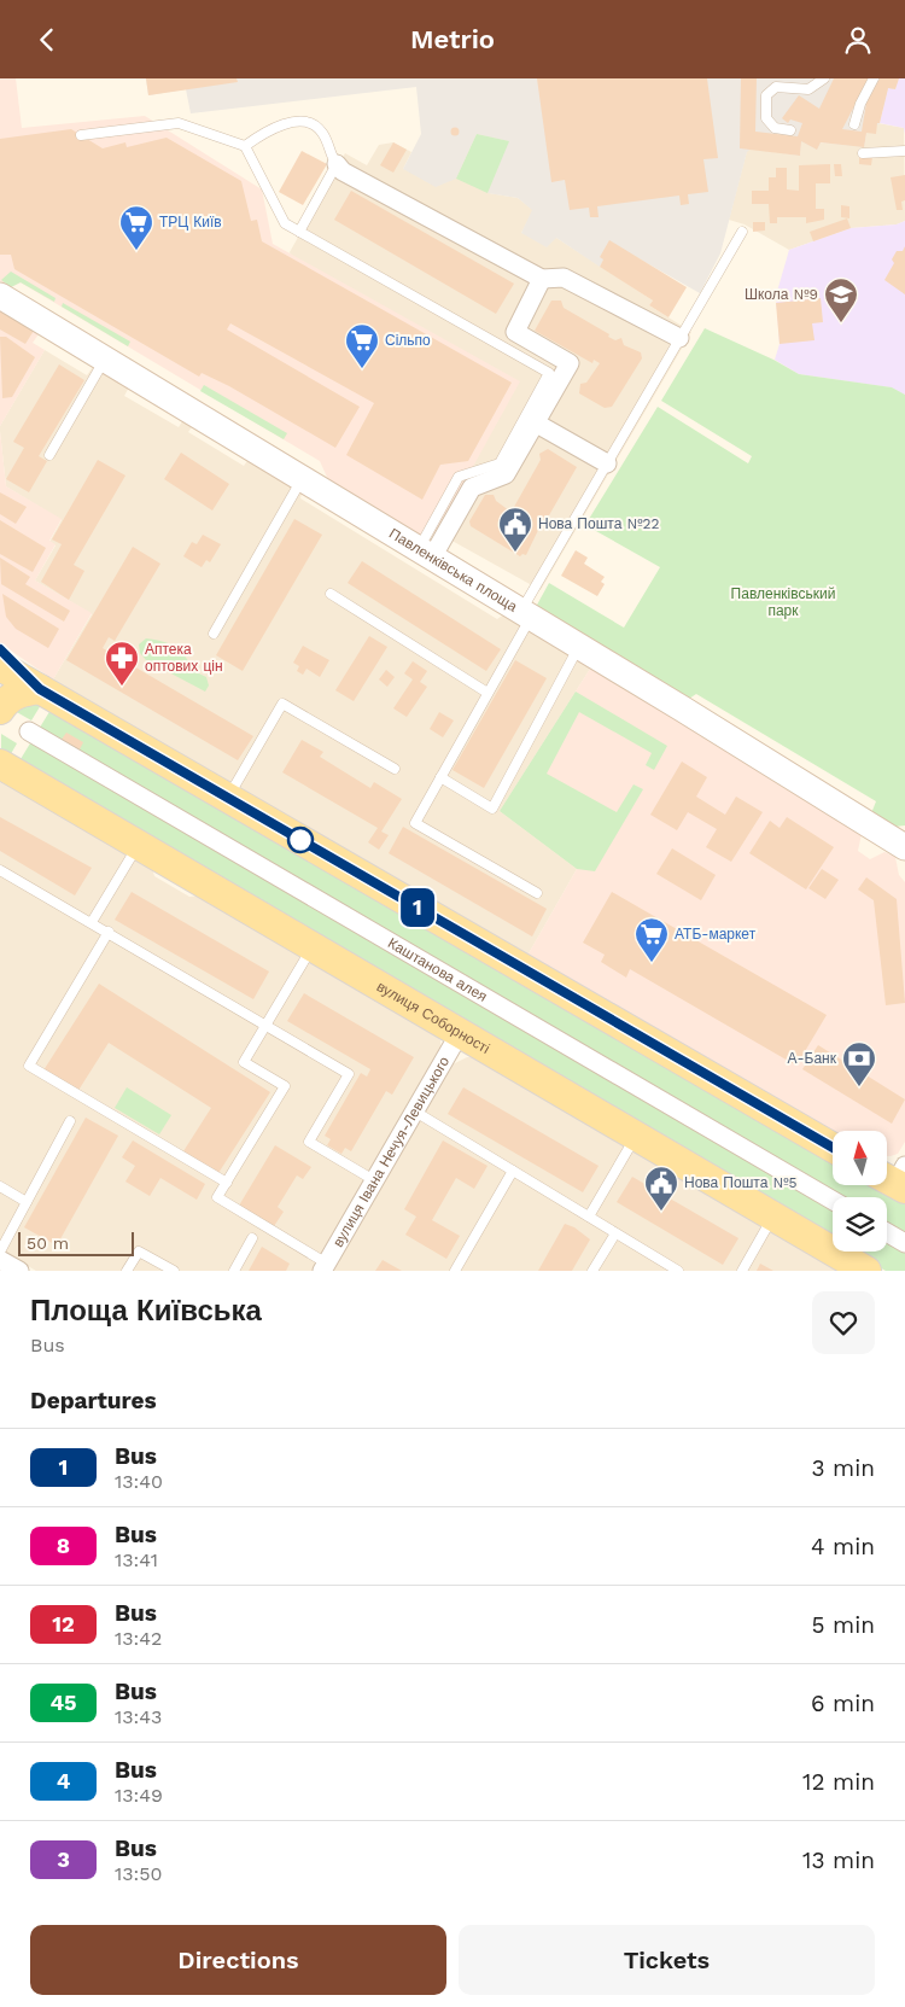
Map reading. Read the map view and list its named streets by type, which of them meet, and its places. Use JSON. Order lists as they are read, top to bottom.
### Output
{
  "streets": {
    "main road": ["вулиця Соборності"],
    "street": ["Павленківська площа", "Каштанова алея", "вулиця Івана Нечуя-Левицького"]
  },
  "crossings": [
    ["вулиця Соборності", "вулиця Івана Нечуя-Левицького"]
  ],
  "parks": ["Павленківський парк"],
  "places": {
    "supermarket": ["ТРЦ Київ", "Сільпо", "АТБ-маркет"],
    "school or university": ["Школа №9"],
    "public building": ["Нова Пошта №22", "Нова Пошта №5"],
    "pharmacy": ["Аптека оптових цін"],
    "bank": ["А-Банк"]
  },
  "lines": ["bus line 1"],
  "scale_bar": "50 m",
  "north": "top",
  "page": {
    "header": "Metrio",
    "on_map": "1",
    "scale": "50 m",
    "heading": [
      ["Площа Київська", "Bus"],
      "Departures"
    ],
    "list": [
      {
        "mark": "1",
        "name": "Bus",
        "note": "13:40",
        "value": "3 min"
      },
      {
        "mark": "8",
        "name": "Bus",
        "note": "13:41",
        "value": "4 min"
      },
      {
        "mark": "12",
        "name": "Bus",
        "note": "13:42",
        "value": "5 min"
      },
      {
        "mark": "45",
        "name": "Bus",
        "note": "13:43",
        "value": "6 min"
      },
      {
        "mark": "4",
        "name": "Bus",
        "note": "13:49",
        "value": "12 min"
      },
      {
        "mark": "3",
        "name": "Bus",
        "note": "13:50",
        "value": "13 min"
      }
    ],
    "buttons": ["Directions", "Tickets"]
  }
}
